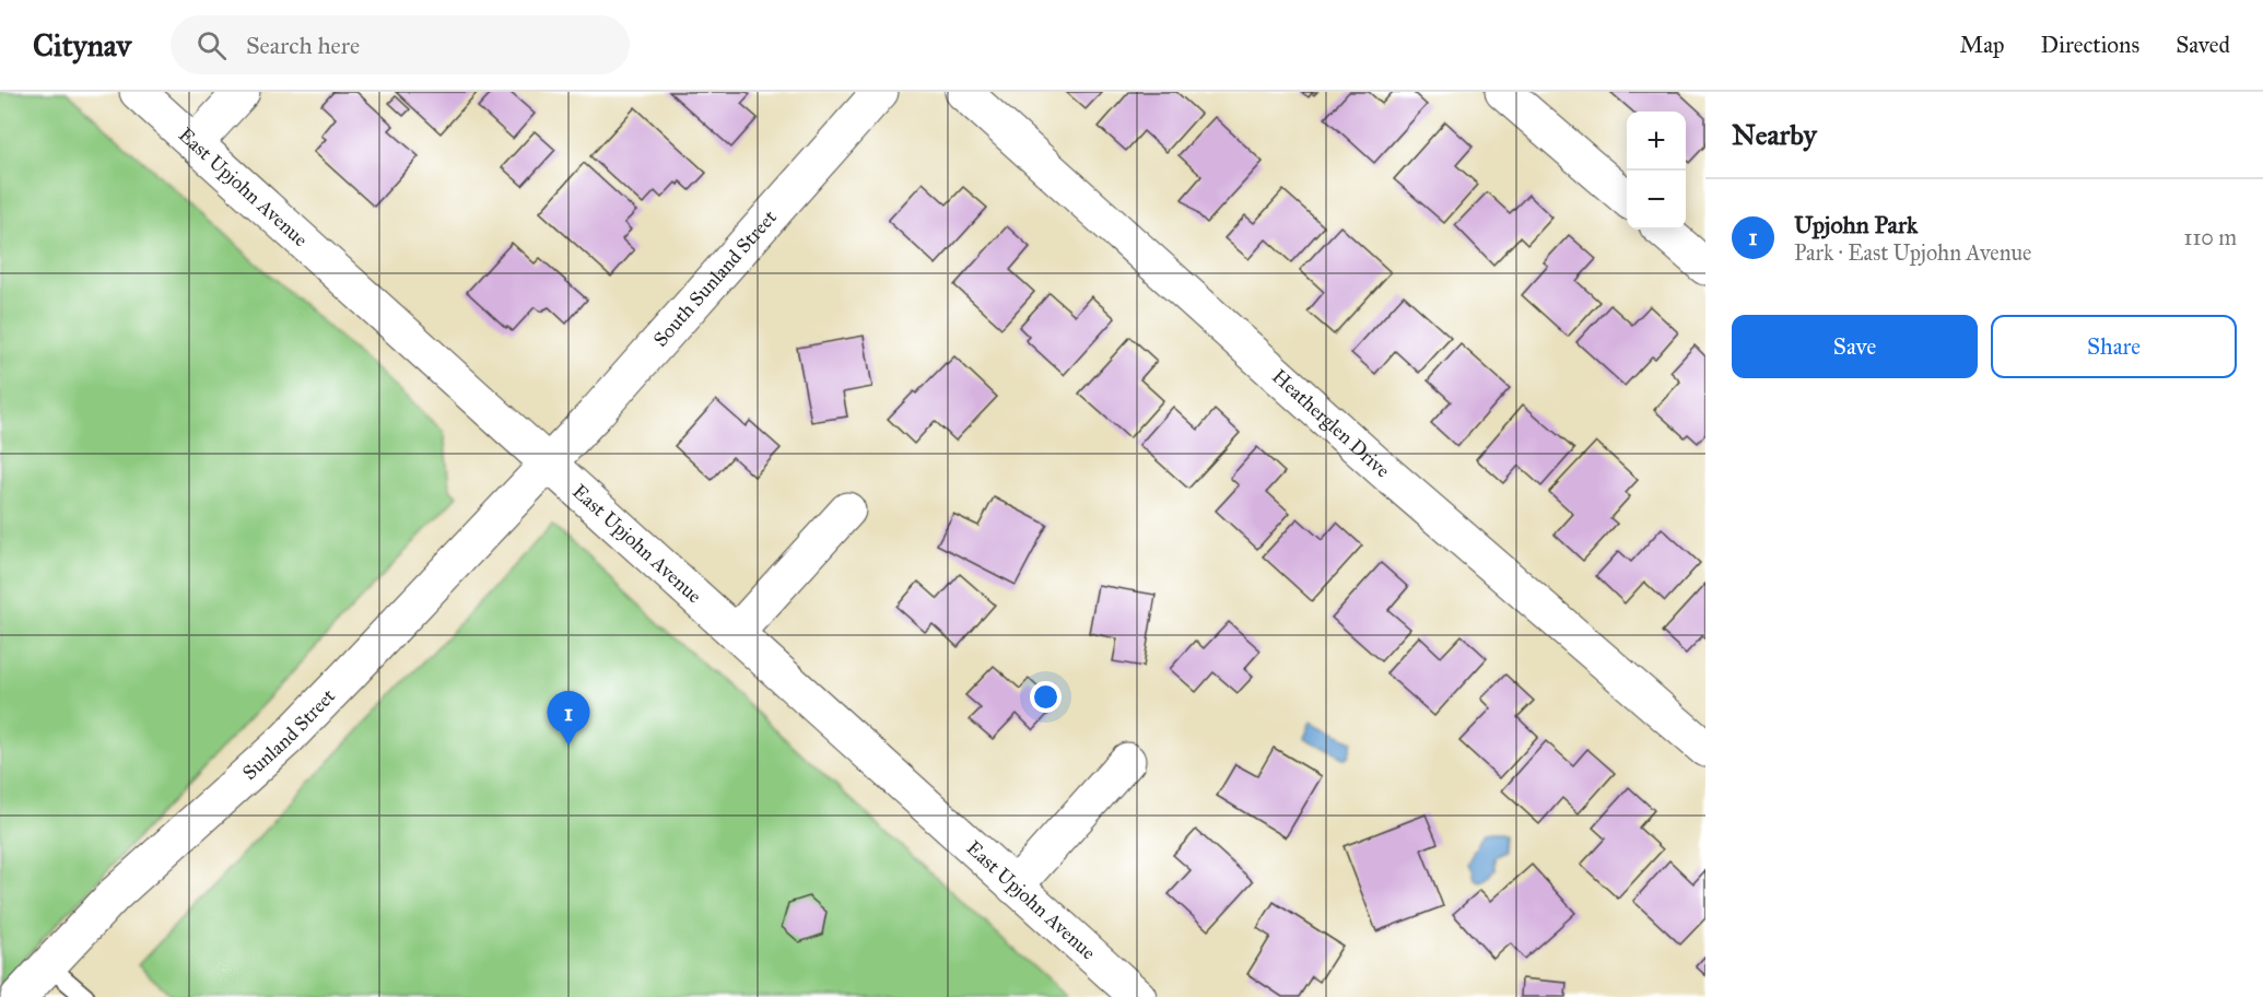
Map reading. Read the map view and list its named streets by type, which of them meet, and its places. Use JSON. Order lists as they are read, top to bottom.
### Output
{
  "streets": {
    "street": [
      "East Upjohn Avenue",
      "South Sunland Street",
      "Heatherglen Drive",
      "Sunland Street"
    ]
  },
  "crossings": [
    ["East Upjohn Avenue", "South Sunland Street"],
    ["East Upjohn Avenue", "Sunland Street"],
    ["South Sunland Street", "Sunland Street"]
  ],
  "page": {
    "header": "Citynav",
    "search": "Search here",
    "nav": ["Map", "Directions", "Saved"],
    "heading": "Nearby",
    "map_buttons": ["+", "−"],
    "list": [
      {
        "mark": "1",
        "name": "Upjohn Park",
        "note": "Park · East Upjohn Avenue",
        "value": "110 m"
      }
    ],
    "buttons": ["Save", "Share"],
    "pins": "1"
  }
}
